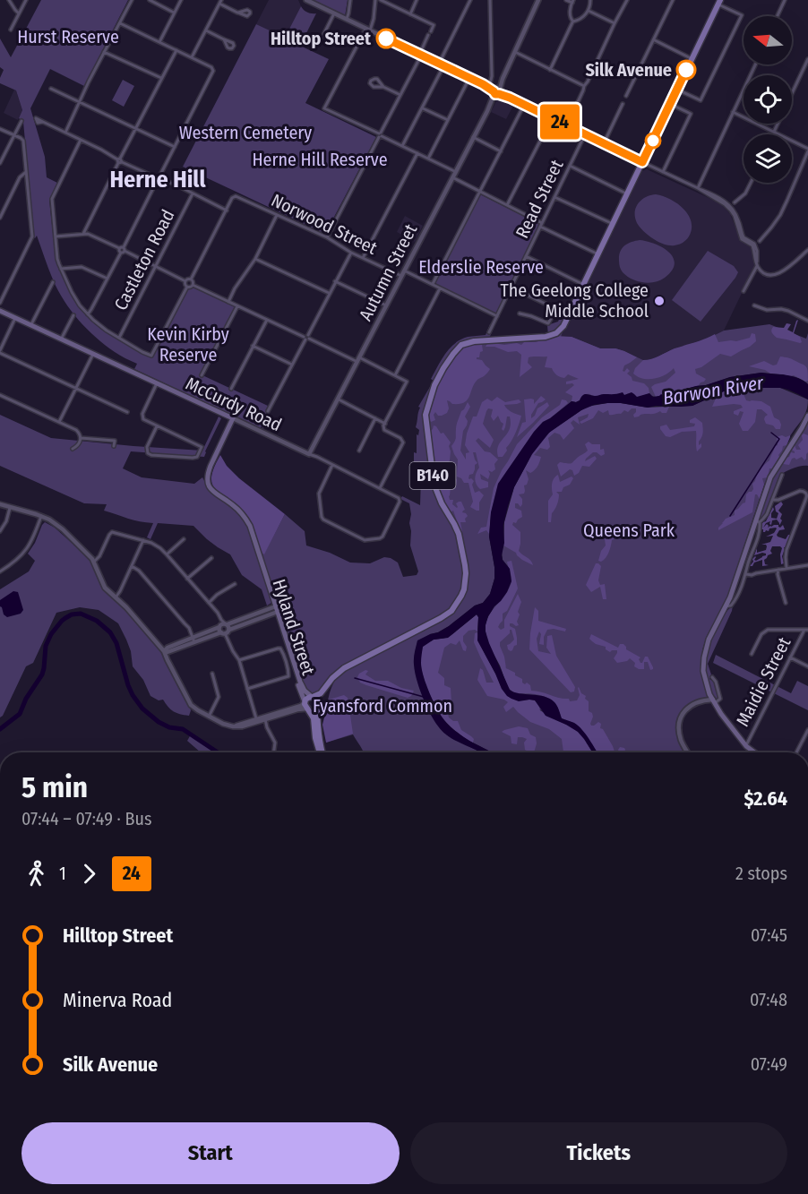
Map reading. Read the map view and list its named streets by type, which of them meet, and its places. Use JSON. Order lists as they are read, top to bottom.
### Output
{
  "streets": {
    "main road": ["McCurdy Road", "B140", "Hyland Street"],
    "street": [
      "Read Street",
      "Norwood Street",
      "Castleton Road",
      "Autumn Street",
      "Maidie Street"
    ]
  },
  "crossings": [
    ["Norwood Street", "Autumn Street"],
    ["Autumn Street", "McCurdy Road"],
    ["McCurdy Road", "Hyland Street"],
    ["B140", "Hyland Street"]
  ],
  "districts": ["Herne Hill"],
  "water": ["Barwon River"],
  "parks": [
    "Hurst Reserve",
    "Western Cemetery",
    "Herne Hill Reserve",
    "Elderslie Reserve",
    "Kevin Kirby Reserve",
    "Queens Park",
    "Fyansford Common"
  ],
  "places": ["Hilltop Street", "Silk Avenue", "The Geelong College Middle School"],
  "lines": ["bus line 24"],
  "north": "left",
  "page": {
    "on_map": "24",
    "heading": ["5 min", "07:44 – 07:49 · Bus", "$2.64"],
    "legs": ["1", "24", "2 stops"],
    "list": [
      {
        "name": "Hilltop Street",
        "value": "07:45"
      },
      {
        "name": "Minerva Road",
        "value": "07:48"
      },
      {
        "name": "Silk Avenue",
        "value": "07:49"
      }
    ],
    "buttons": ["Start", "Tickets"]
  }
}
